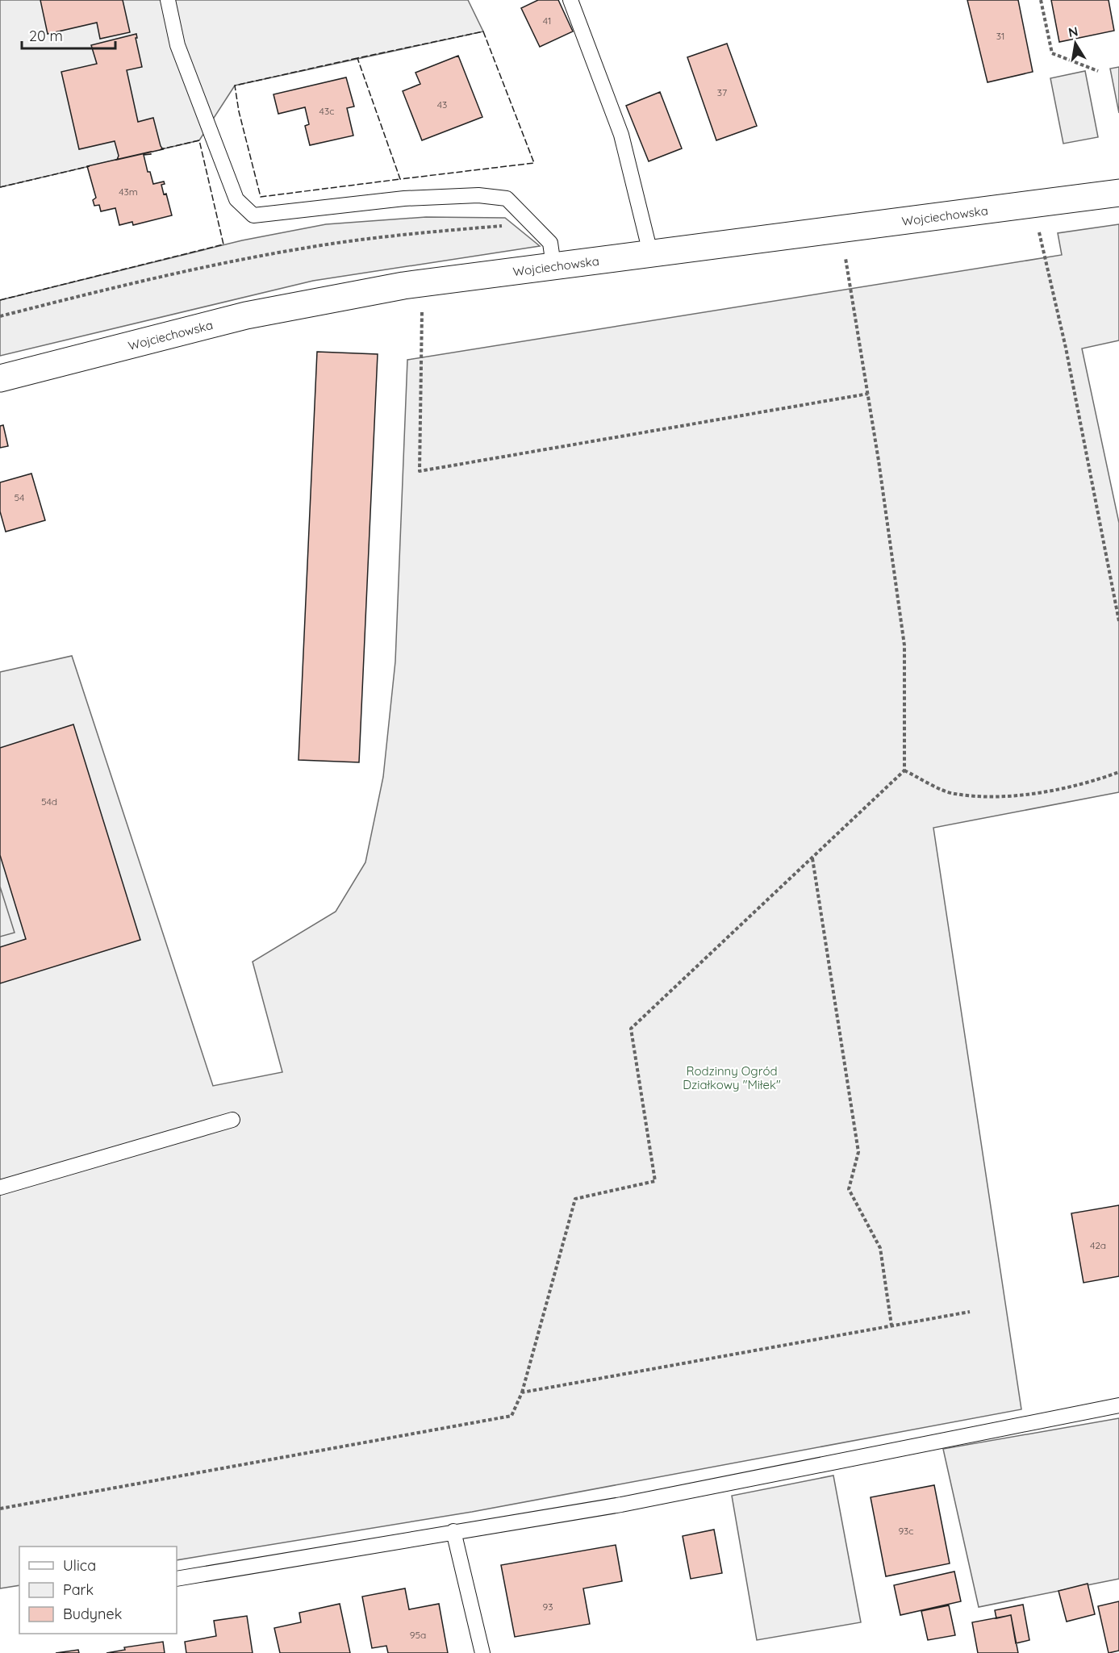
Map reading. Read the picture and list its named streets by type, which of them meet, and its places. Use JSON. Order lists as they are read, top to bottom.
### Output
{
  "streets": {
    "street": ["Wojciechowska"]
  },
  "parks": ["Rodzinny Ogród Działkowy \"Miłek\""],
  "house_numbers": [
    "41",
    "31",
    "37",
    "43",
    "43c",
    "43m",
    "54",
    "54d",
    "42a",
    "93c",
    "93",
    "95a"
  ],
  "legend": ["Ulica", "Park", "Budynek"],
  "scale_bar": "20 m",
  "north": "top"
}
